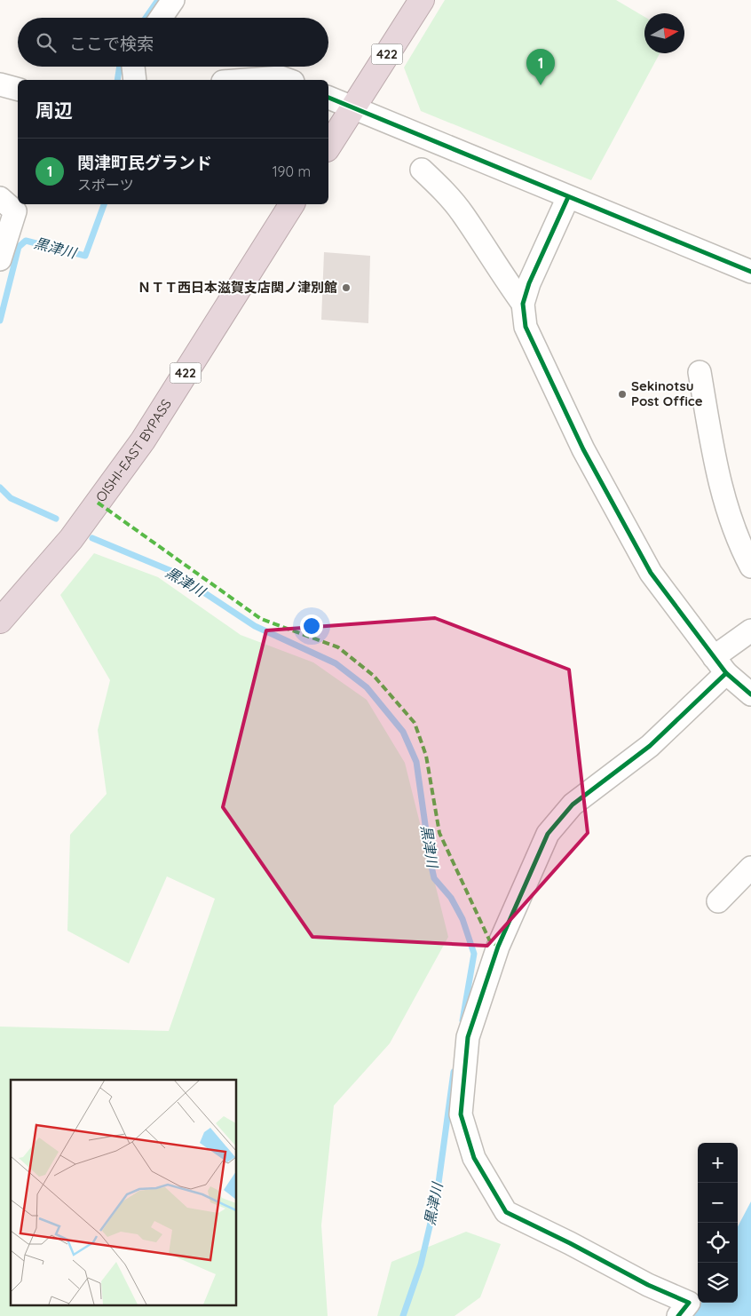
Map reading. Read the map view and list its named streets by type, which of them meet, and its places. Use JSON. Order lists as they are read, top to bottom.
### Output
{
  "streets": {
    "highway": ["422", "OISHI-EAST BYPASS"]
  },
  "water": ["黒津川"],
  "places": ["ＮＴＴ西日本滋賀支店関ノ津別館", "Sekinotsu Post Office"],
  "north": "right",
  "page": {
    "search": "ここで検索",
    "pins": "1",
    "heading": "周辺",
    "list": [
      {
        "mark": "1",
        "name": "関津町民グランド",
        "note": "スポーツ",
        "value": "190 m"
      }
    ],
    "map_buttons": ["+", "−"]
  }
}
